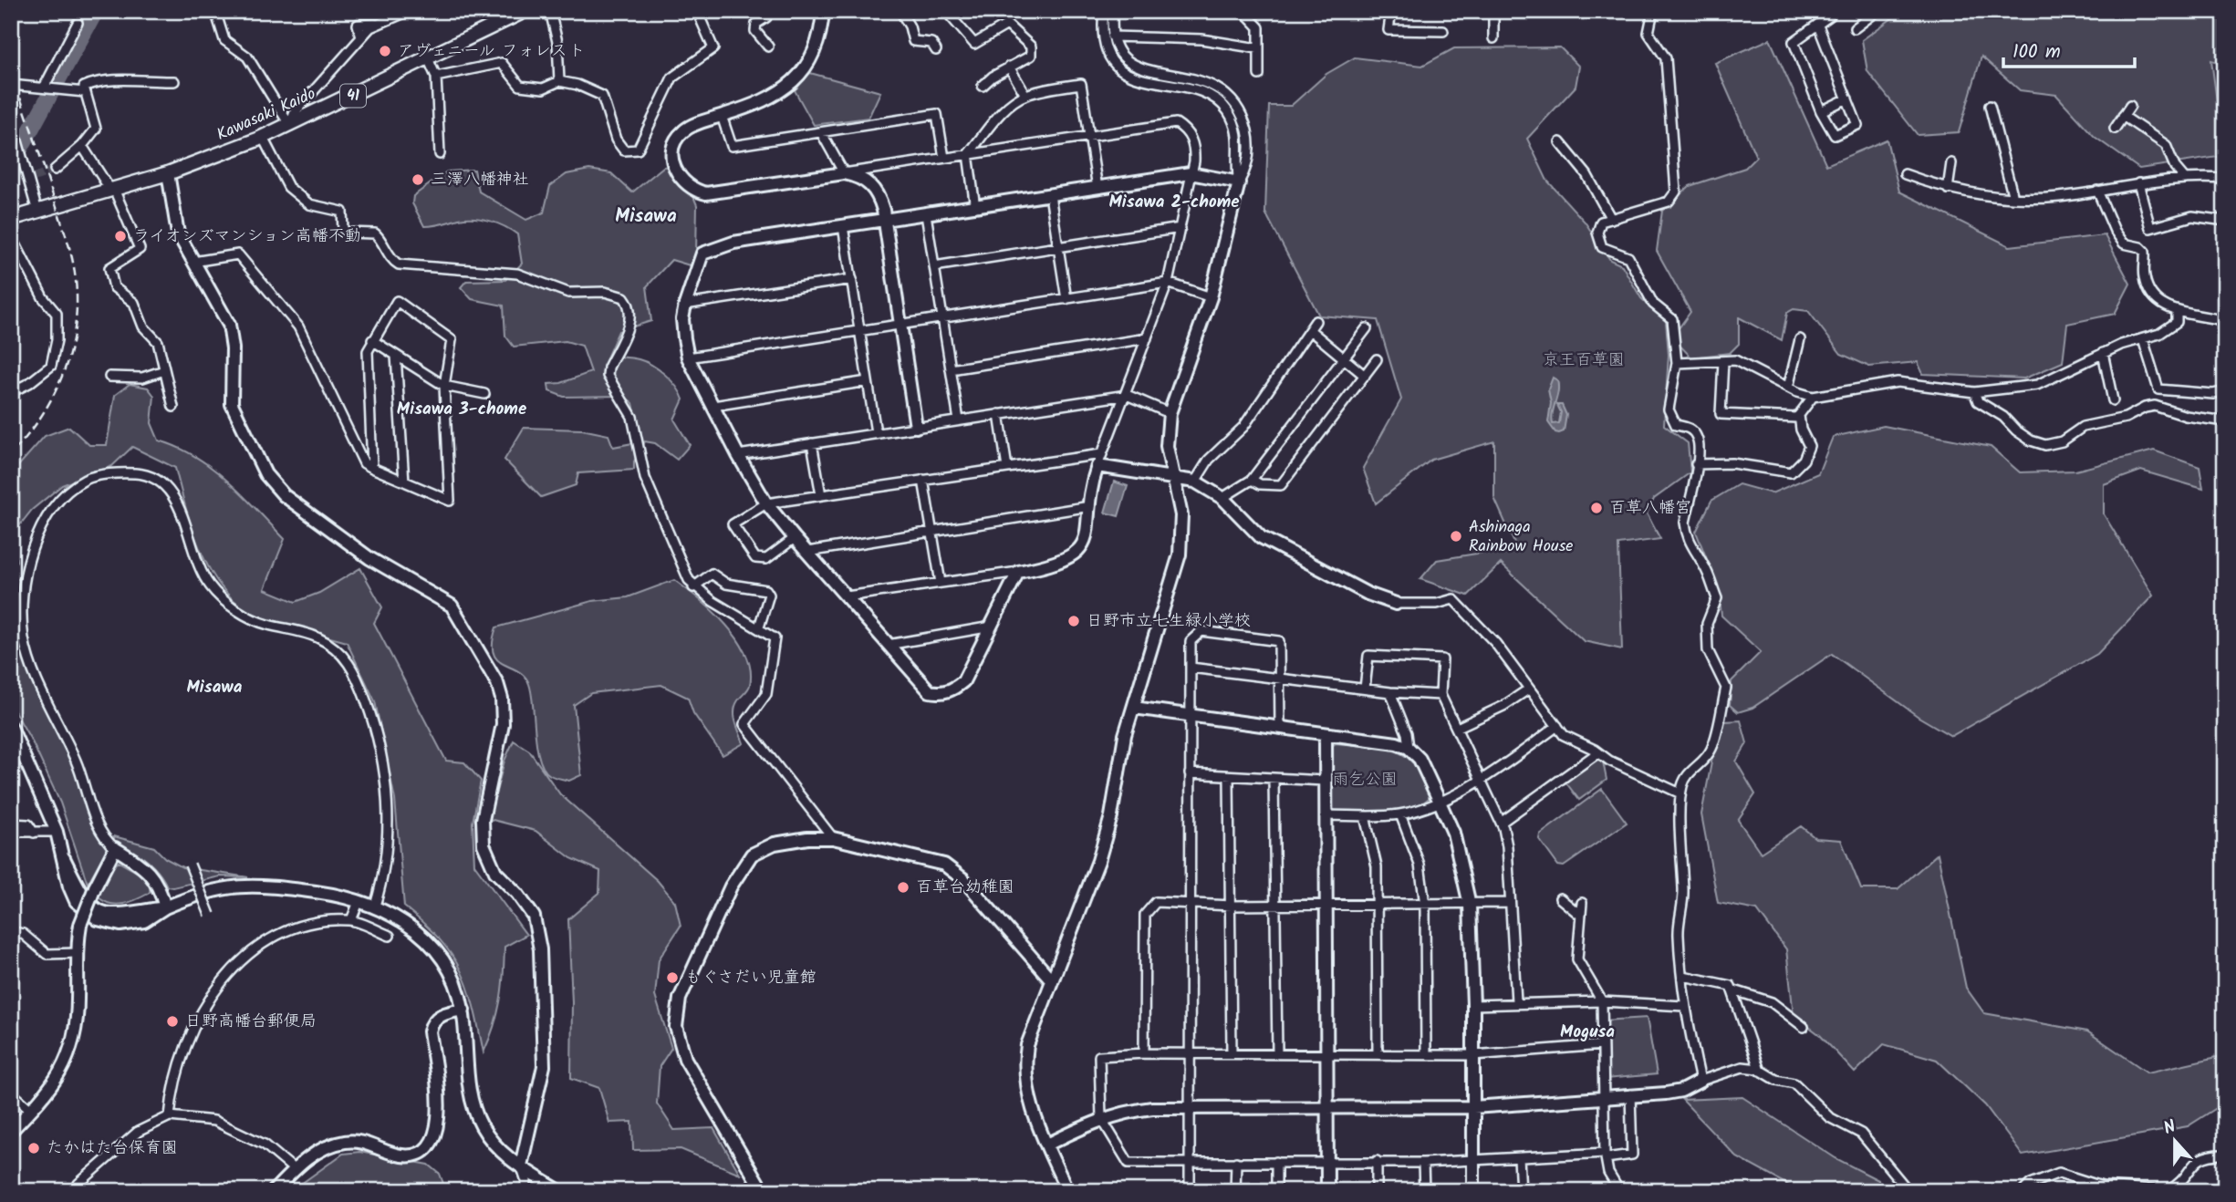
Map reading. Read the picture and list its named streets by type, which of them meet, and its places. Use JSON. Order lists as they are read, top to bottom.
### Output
{
  "streets": {
    "main road": ["41", "Kawasaki Kaido"]
  },
  "districts": [
    "Misawa 2-chome",
    "Misawa",
    "Misawa 3-chome",
    "Misawa",
    "Mogusa"
  ],
  "parks": ["京王百草園", "雨乞公園"],
  "places": [
    "アヴェニール フォレスト",
    "三澤八幡神社",
    "ライオンズマンション高幡不動",
    "百草八幡宮",
    "Ashinaga Rainbow House",
    "日野市立七生緑小学校",
    "百草台幼稚園",
    "もぐさだい児童館",
    "日野高幡台郵便局",
    "たかはた台保育園"
  ],
  "scale_bar": "100 m",
  "north": "top"
}
